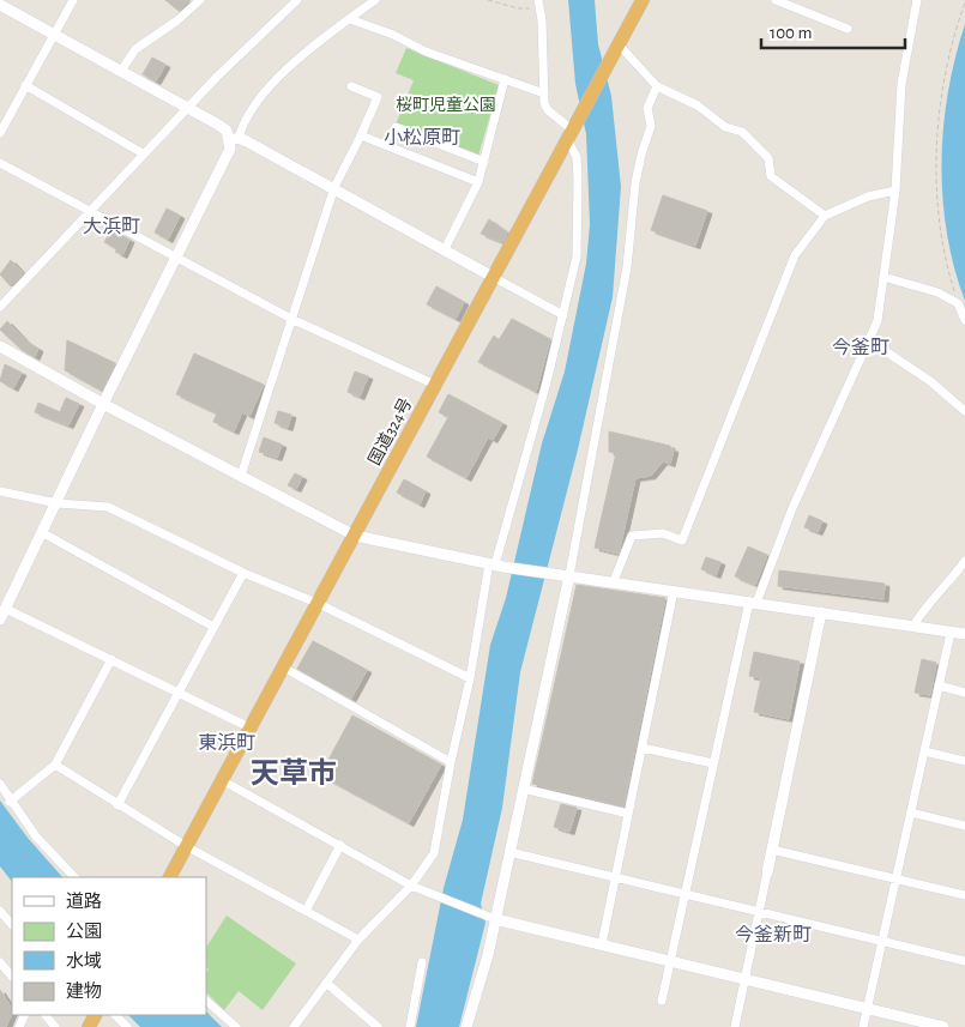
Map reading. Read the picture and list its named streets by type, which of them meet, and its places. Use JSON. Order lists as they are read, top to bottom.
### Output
{
  "streets": {
    "highway": ["国道324号"]
  },
  "districts": [
    "小松原町",
    "大浜町",
    "今釜町",
    "東浜町",
    "天草市",
    "今釜新町"
  ],
  "parks": ["桜町児童公園"],
  "legend": [
    "道路",
    "公園",
    "水域",
    "建物"
  ],
  "scale_bar": "100 m"
}
